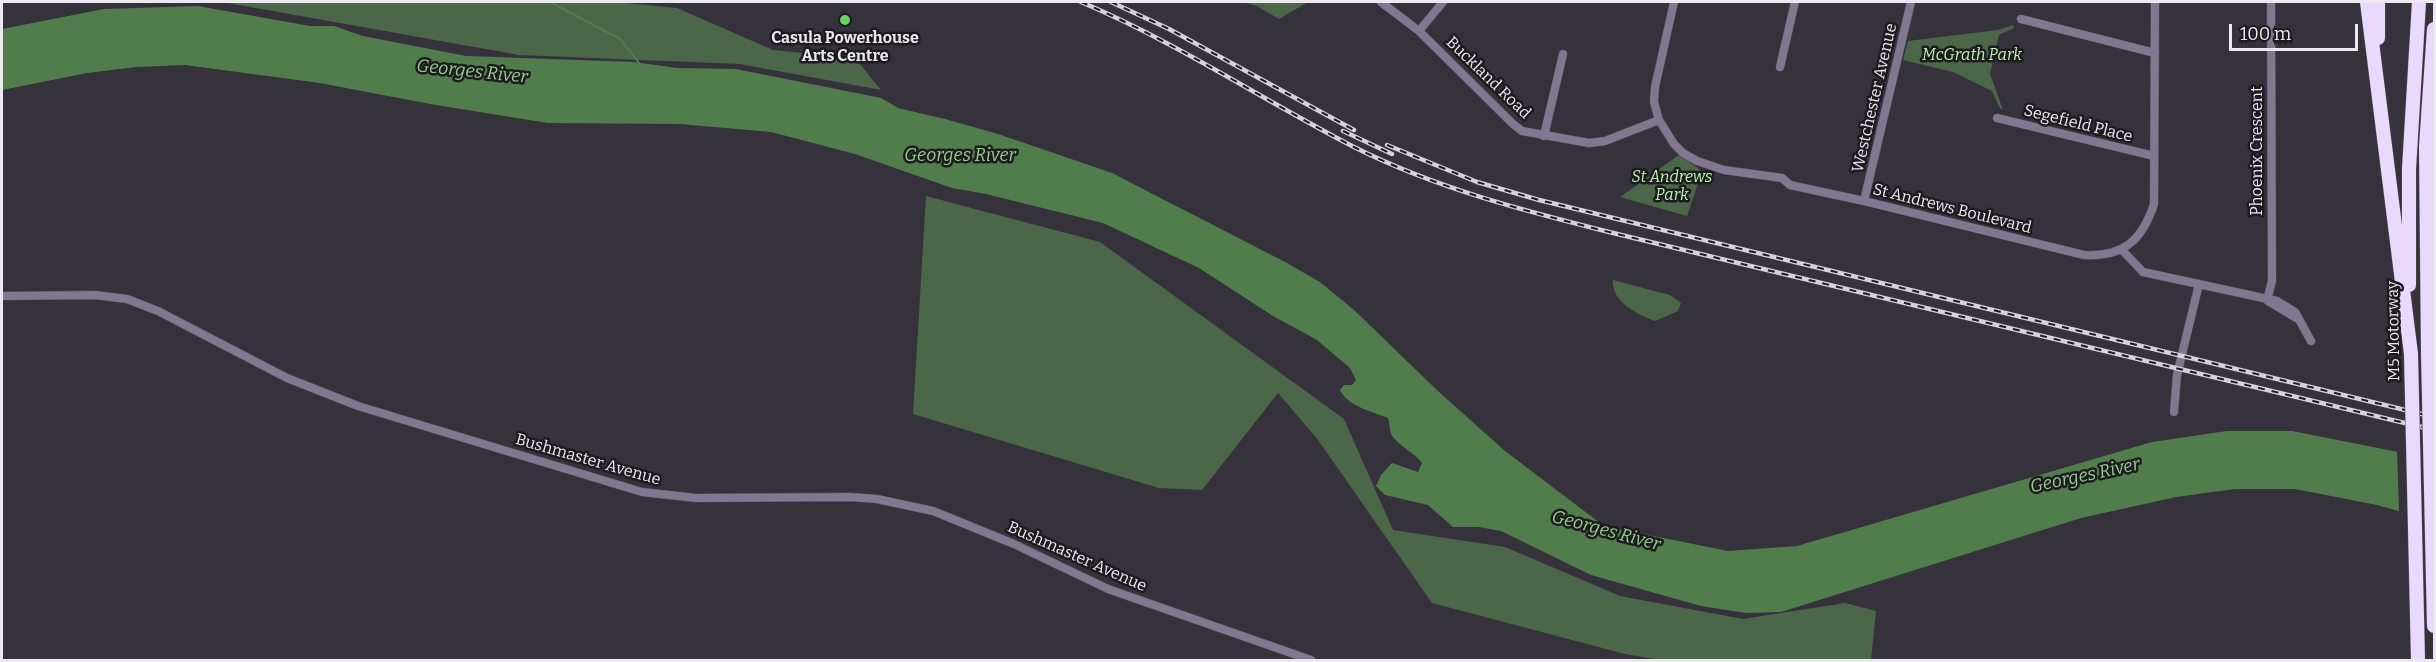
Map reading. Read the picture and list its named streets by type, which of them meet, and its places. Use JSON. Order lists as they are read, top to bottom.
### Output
{
  "streets": {
    "highway": ["M5 Motorway"],
    "street": [
      "Buckland Road",
      "Westchester Avenue",
      "Segefield Place",
      "Phoenix Crescent",
      "St Andrews Boulevard",
      "Bushmaster Avenue"
    ]
  },
  "crossings": [
    ["Buckland Road", "St Andrews Boulevard"],
    ["Westchester Avenue", "St Andrews Boulevard"]
  ],
  "water": ["Georges River"],
  "parks": ["McGrath Park", "St Andrews Park"],
  "places": ["Casula Powerhouse Arts Centre"],
  "scale_bar": "100 m"
}
